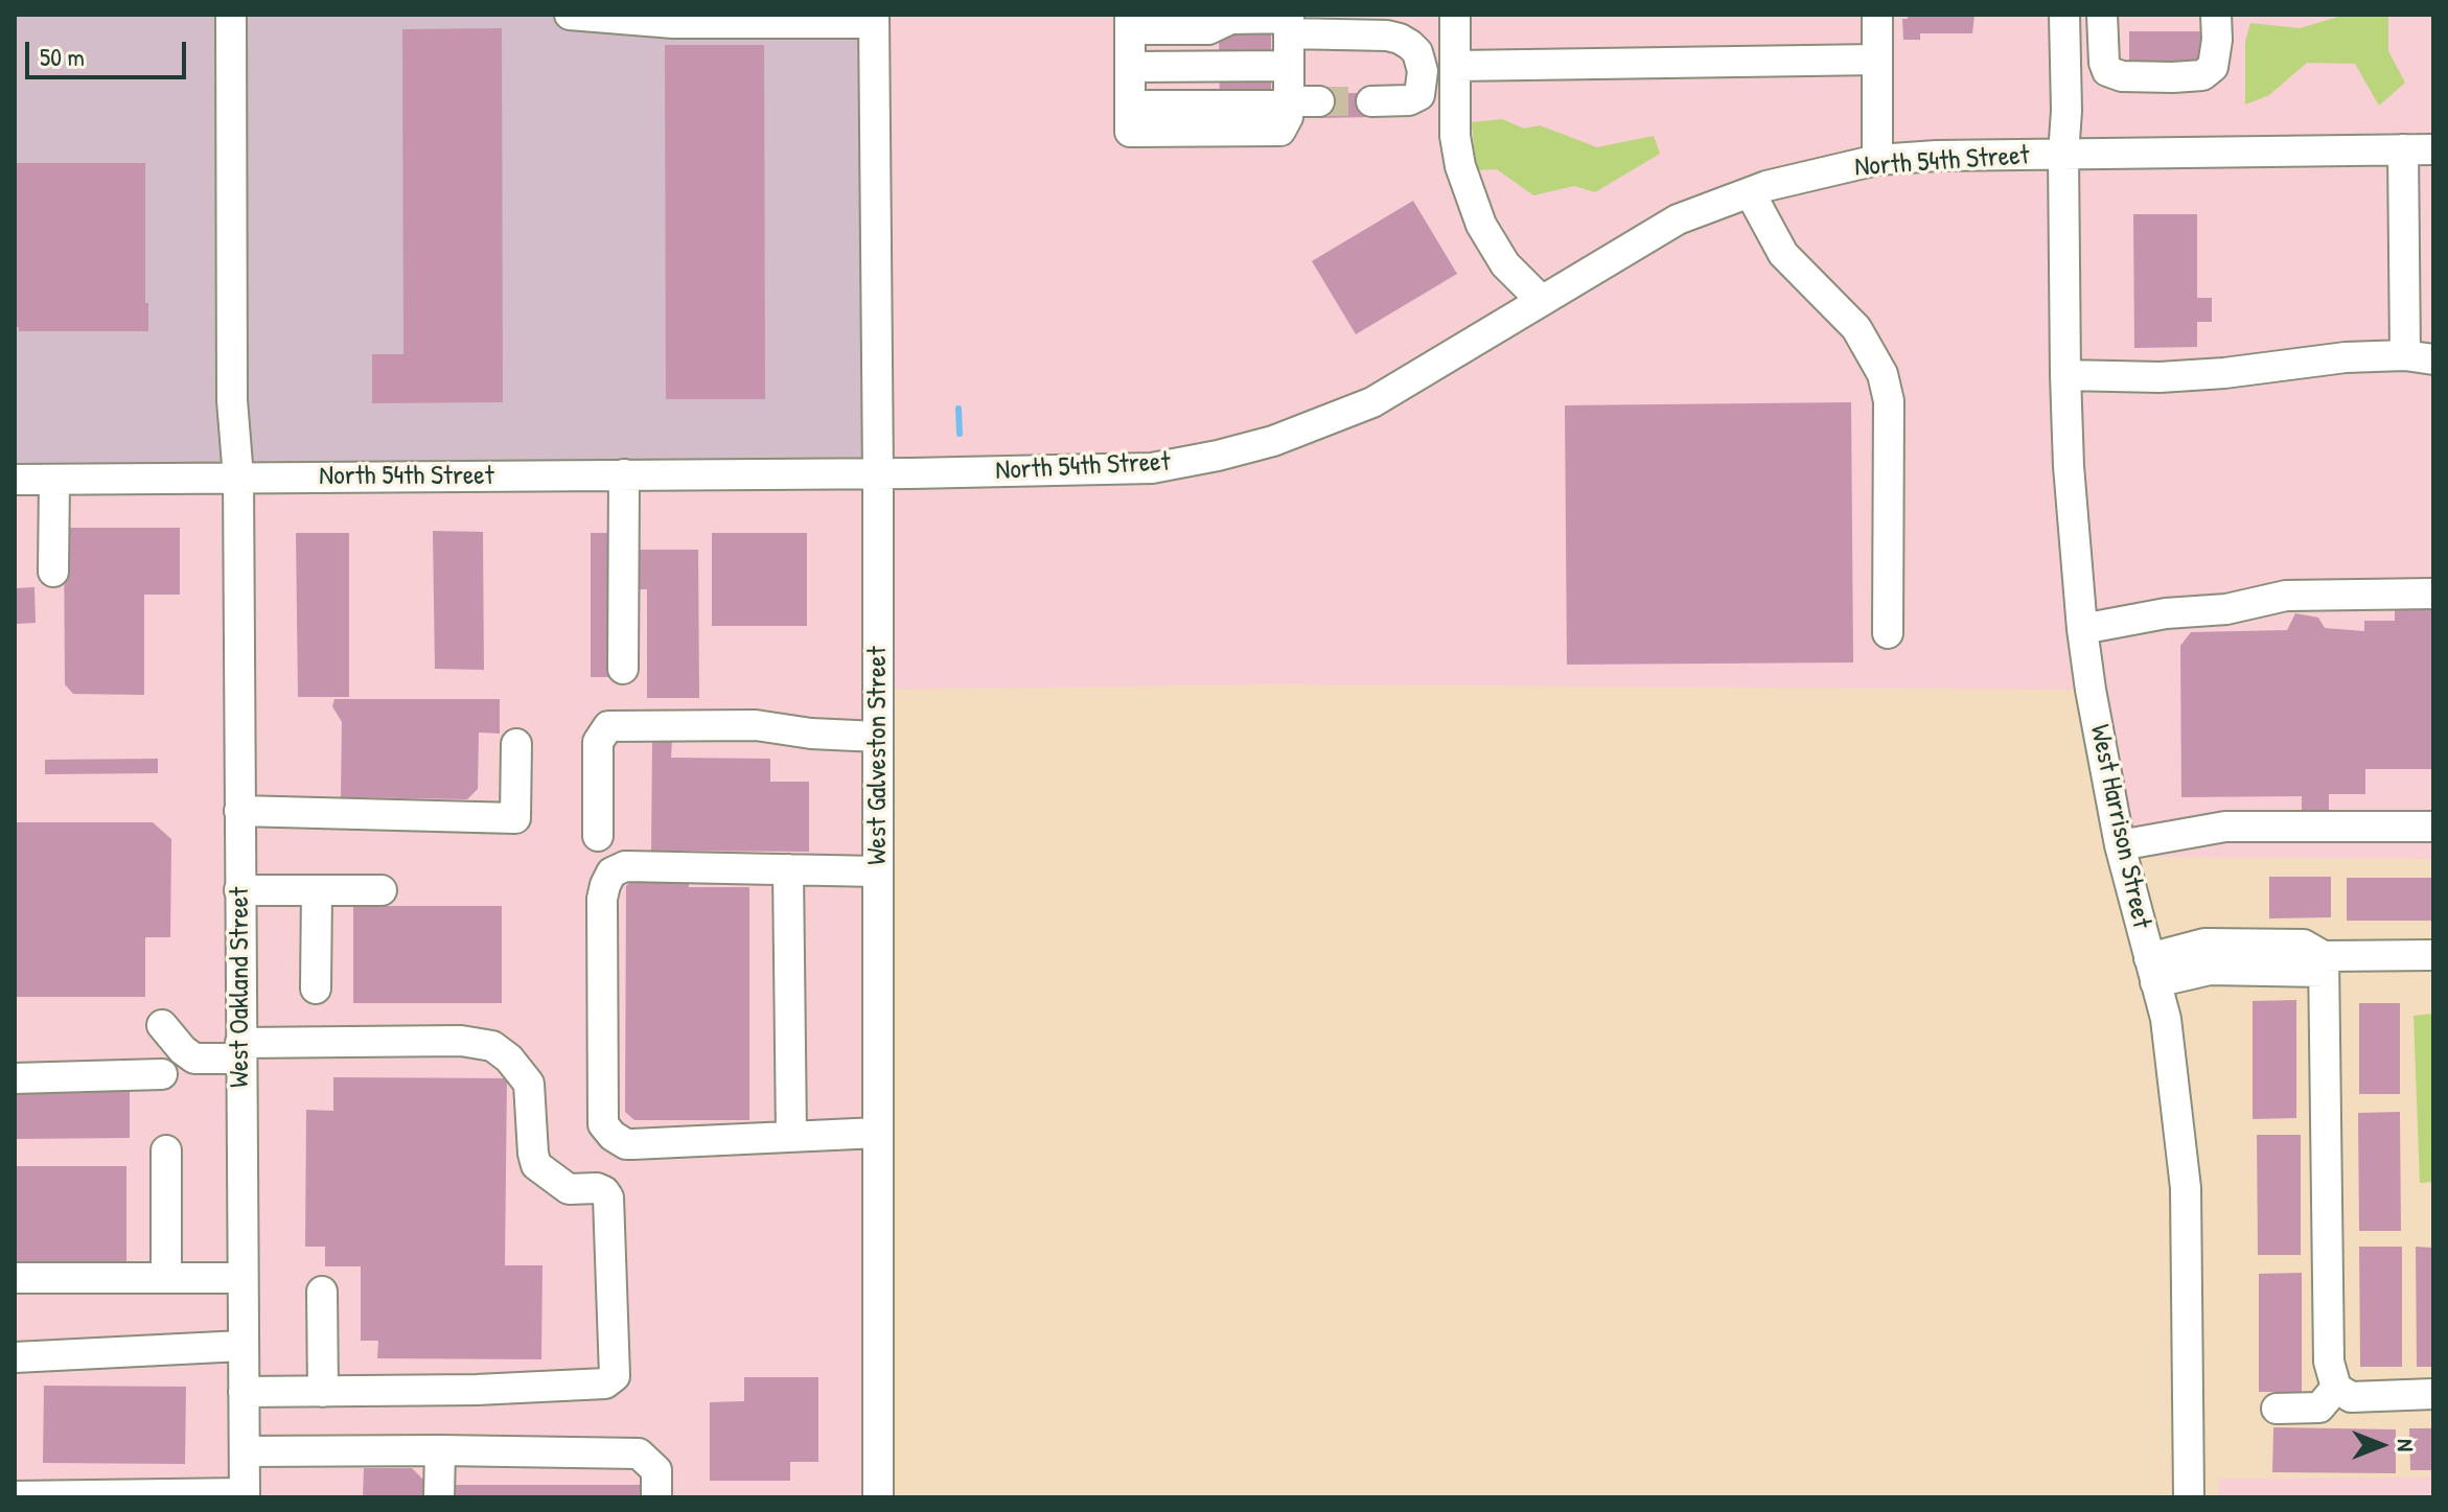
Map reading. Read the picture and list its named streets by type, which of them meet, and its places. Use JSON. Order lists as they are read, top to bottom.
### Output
{
  "streets": {
    "street": [
      "North 54th Street",
      "West Galveston Street",
      "West Harrison Street",
      "West Oakland Street"
    ]
  },
  "crossings": [
    ["North 54th Street", "West Galveston Street"],
    ["North 54th Street", "West Harrison Street"],
    ["North 54th Street", "West Oakland Street"]
  ],
  "scale_bar": "50 m",
  "north": "right"
}
